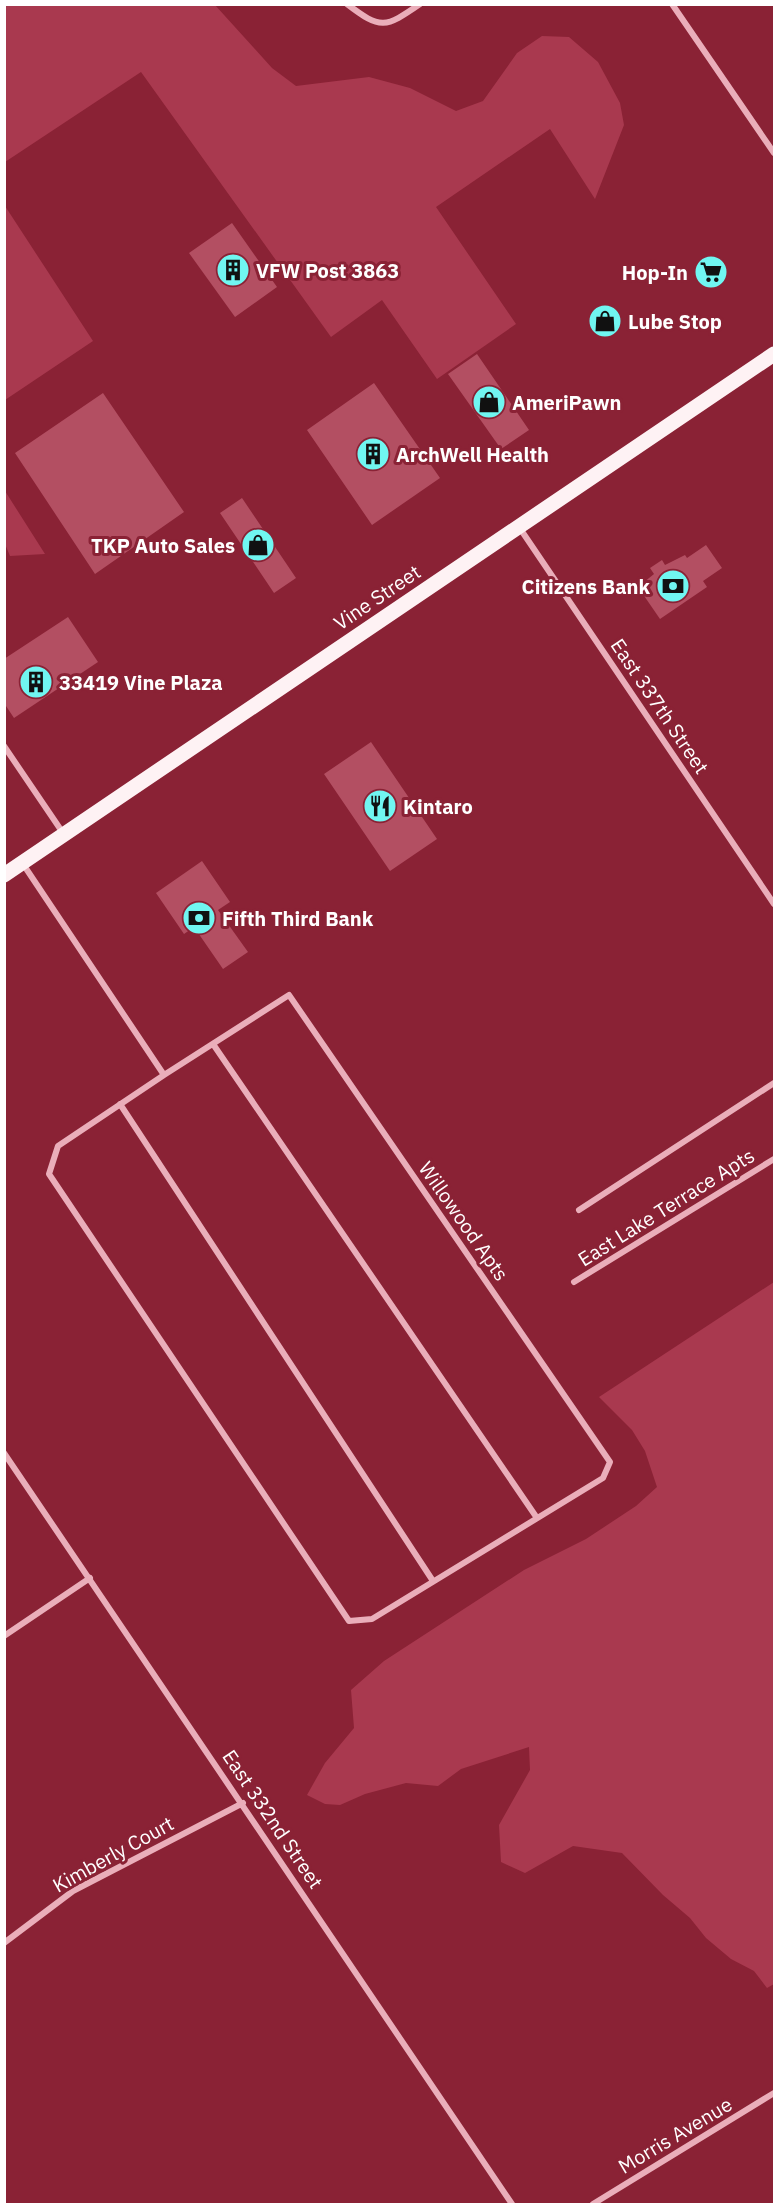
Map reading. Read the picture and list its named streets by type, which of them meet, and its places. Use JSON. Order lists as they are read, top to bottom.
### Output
{
  "streets": {
    "main road": ["Vine Street"],
    "street": [
      "East 337th Street",
      "East Lake Terrace Apts",
      "Willowood Apts",
      "East 332nd Street",
      "Kimberly Court",
      "Morris Avenue"
    ]
  },
  "crossings": [
    ["Vine Street", "East 337th Street"],
    ["East 332nd Street", "Kimberly Court"]
  ],
  "places": {
    "building": ["VFW Post 3863", "ArchWell Health", "33419 Vine Plaza"],
    "supermarket": ["Hop-In"],
    "shop": ["Lube Stop", "AmeriPawn", "TKP Auto Sales"],
    "bank": ["Citizens Bank", "Fifth Third Bank"],
    "restaurant": ["Kintaro"]
  }
}
